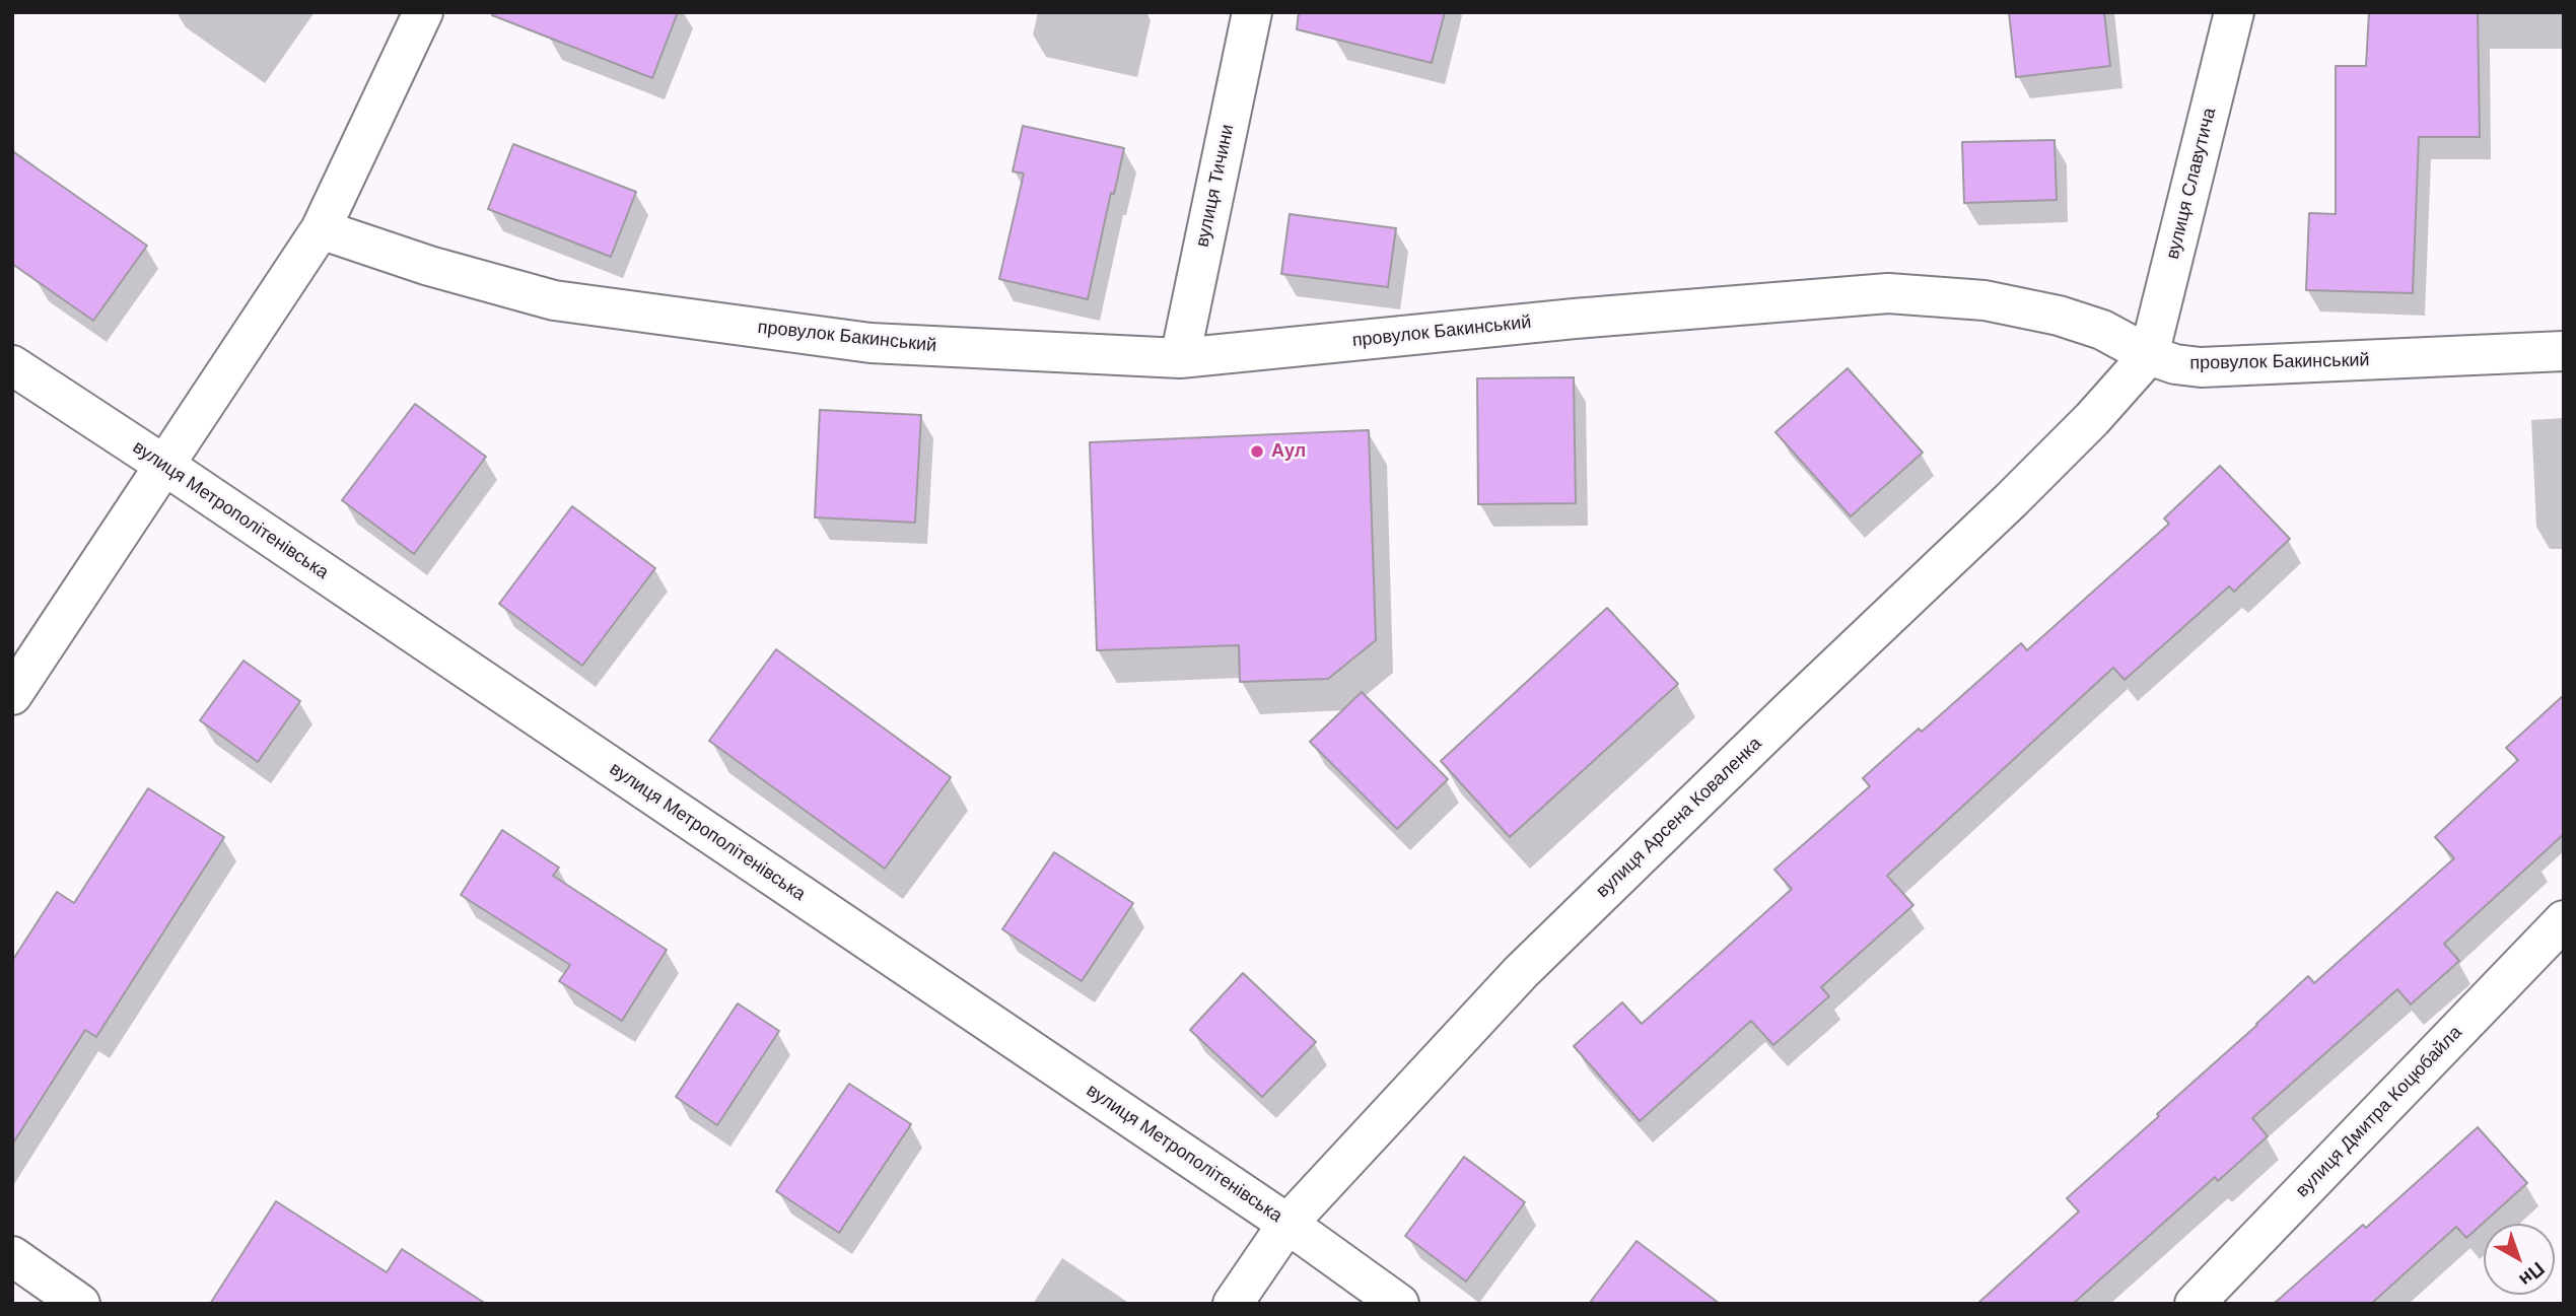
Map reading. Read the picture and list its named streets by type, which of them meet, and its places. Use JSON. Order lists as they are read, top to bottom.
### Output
{
  "streets": {
    "street": [
      "вулиця Славутича",
      "вулиця Тичини",
      "провулок Бакинський",
      "вулиця Метрополітенівська",
      "вулиця Арсена Коваленка",
      "вулиця Дмитра Коцюбайла"
    ]
  },
  "crossings": [
    ["вулиця Славутича", "провулок Бакинський"],
    ["вулиця Славутича", "вулиця Арсена Коваленка"],
    ["вулиця Тичини", "провулок Бакинський"],
    ["провулок Бакинський", "вулиця Арсена Коваленка"],
    ["вулиця Метрополітенівська", "вулиця Арсена Коваленка"]
  ],
  "places": ["Аул"],
  "north": "bottom right"
}
